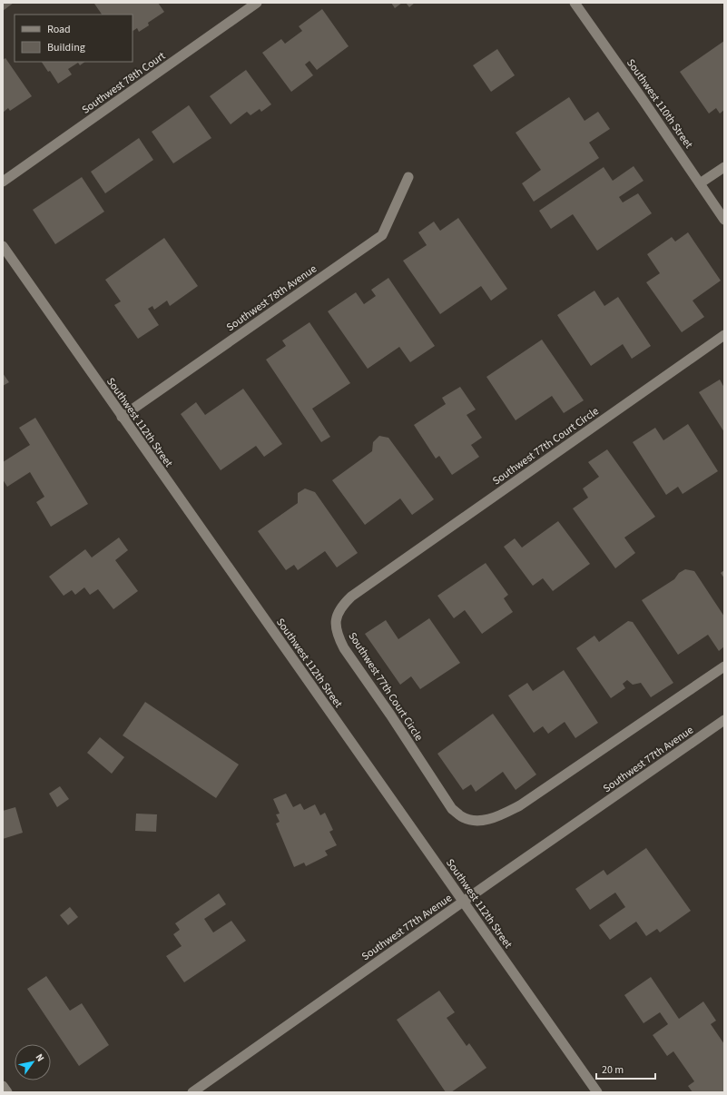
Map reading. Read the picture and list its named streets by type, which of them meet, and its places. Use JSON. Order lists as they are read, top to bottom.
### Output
{
  "streets": {
    "street": [
      "Southwest 78th Court",
      "Southwest 110th Street",
      "Southwest 78th Avenue",
      "Southwest 112th Street",
      "Southwest 77th Court Circle",
      "Southwest 77th Avenue"
    ]
  },
  "crossings": [
    ["Southwest 78th Avenue", "Southwest 112th Street"],
    ["Southwest 112th Street", "Southwest 77th Avenue"]
  ],
  "legend": ["Road", "Building"],
  "scale_bar": "20 m",
  "north": "top right"
}
